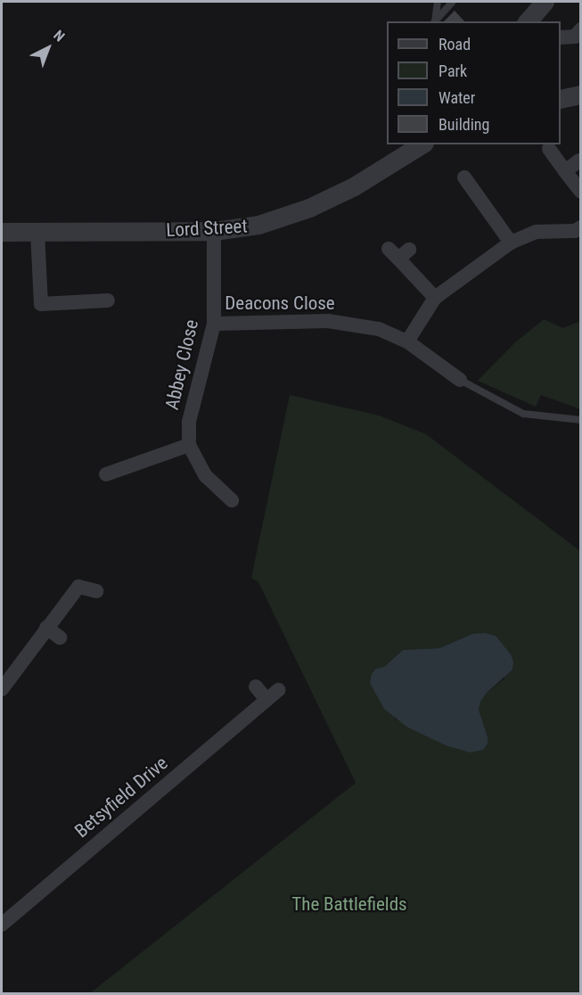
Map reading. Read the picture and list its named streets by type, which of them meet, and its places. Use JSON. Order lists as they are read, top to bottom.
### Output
{
  "streets": {
    "street": [
      "Lord Street",
      "Deacons Close",
      "Abbey Close",
      "Betsyfield Drive"
    ]
  },
  "crossings": [
    ["Lord Street", "Abbey Close"],
    ["Deacons Close", "Abbey Close"]
  ],
  "parks": ["The Battlefields"],
  "legend": [
    "Road",
    "Park",
    "Water",
    "Building"
  ],
  "north": "top right"
}
